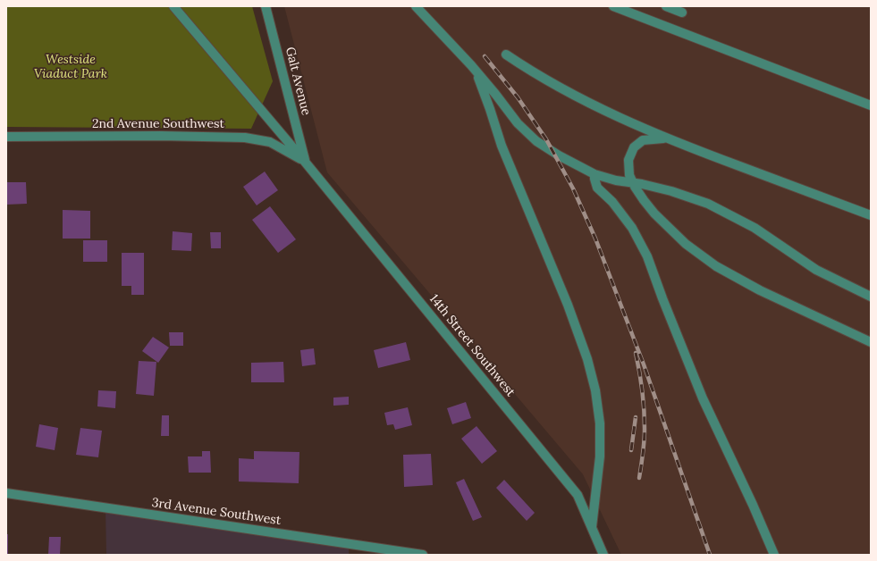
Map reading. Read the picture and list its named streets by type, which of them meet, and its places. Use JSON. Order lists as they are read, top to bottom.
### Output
{
  "streets": {
    "street": [
      "Galt Avenue",
      "2nd Avenue Southwest",
      "14th Street Southwest",
      "3rd Avenue Southwest"
    ]
  },
  "crossings": [
    ["Galt Avenue", "2nd Avenue Southwest"],
    ["Galt Avenue", "14th Street Southwest"],
    ["2nd Avenue Southwest", "14th Street Southwest"]
  ],
  "parks": ["Westside Viaduct Park"]
}
